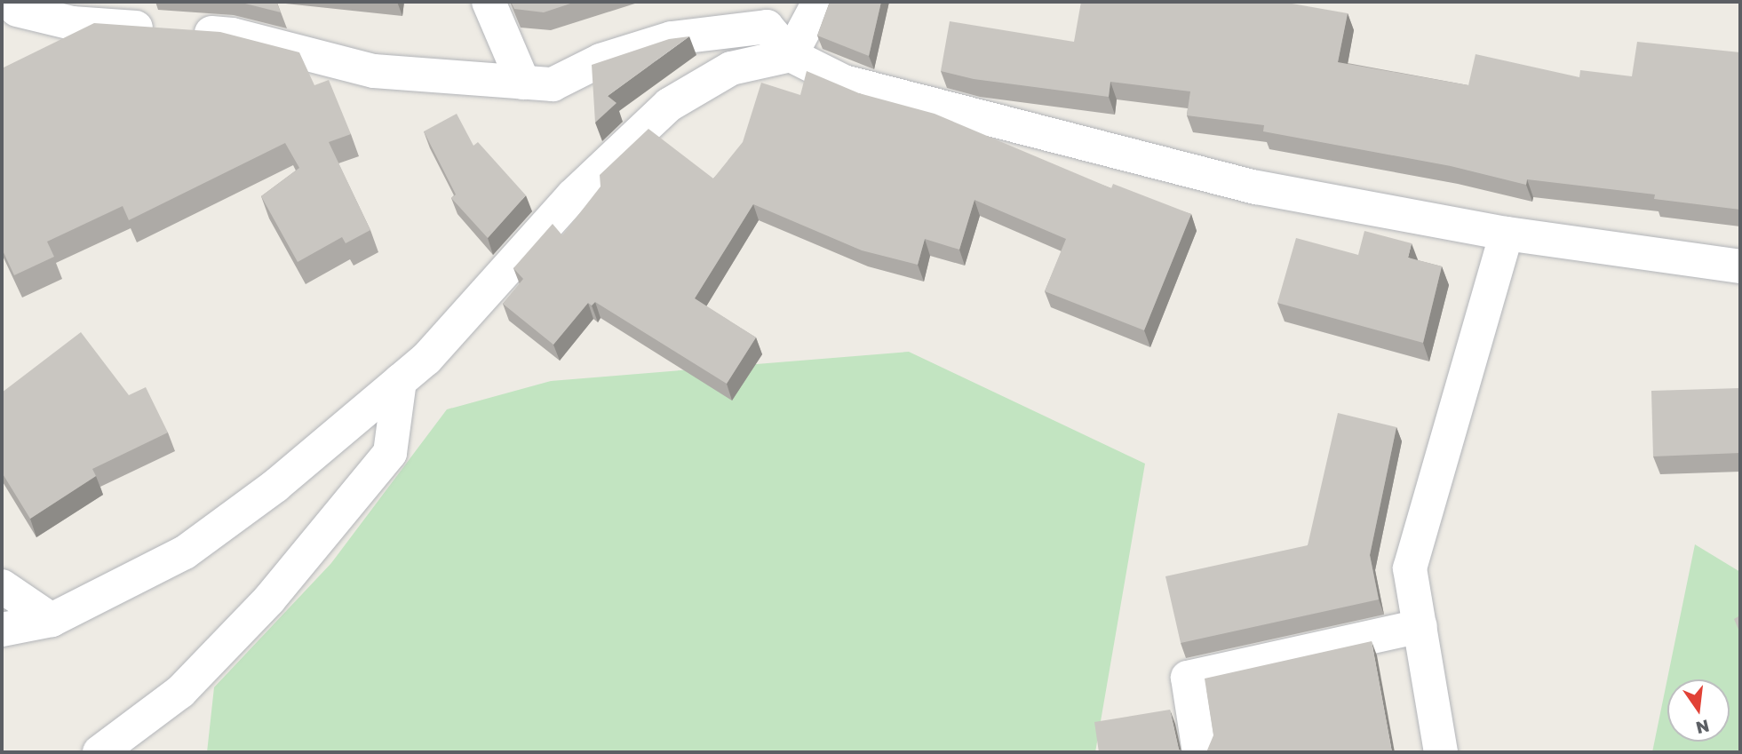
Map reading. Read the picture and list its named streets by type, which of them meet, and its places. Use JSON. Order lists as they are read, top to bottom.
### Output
{
  "north": "bottom"
}
